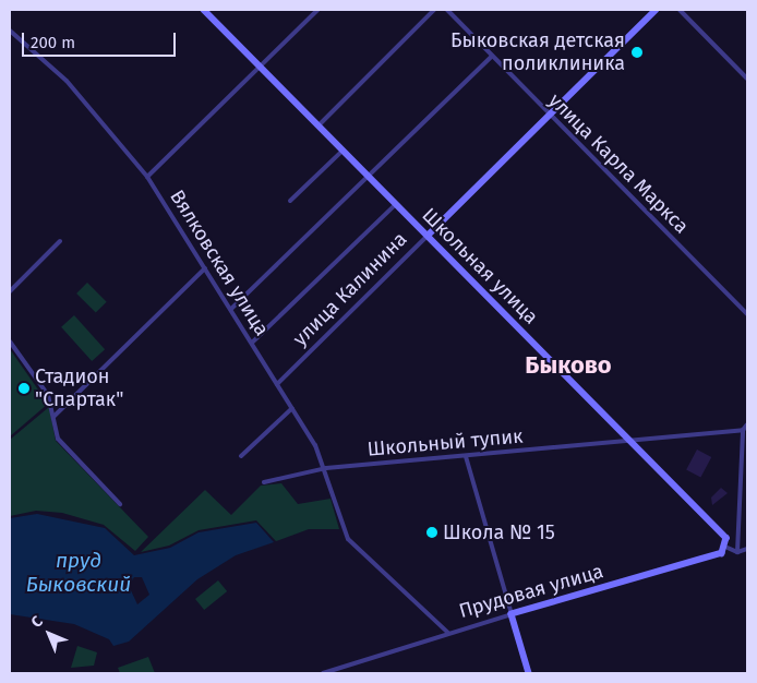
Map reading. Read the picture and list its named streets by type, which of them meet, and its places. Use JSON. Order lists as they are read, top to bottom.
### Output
{
  "streets": {
    "main road": ["Школьная улица", "улица Калинина", "Прудовая улица"],
    "street": ["улица Карла Маркса", "Вялковская улица", "Школьный тупик"]
  },
  "crossings": [
    ["улица Карла Маркса", "улица Калинина"],
    ["Вялковская улица", "улица Калинина"],
    ["Вялковская улица", "Школьный тупик"],
    ["Вялковская улица", "Прудовая улица"],
    ["Школьная улица", "улица Калинина"],
    ["Школьная улица", "Школьный тупик"],
    ["Школьная улица", "Прудовая улица"]
  ],
  "districts": ["Быково"],
  "water": ["пруд Быковский"],
  "places": ["Быковская детская поликлиника", "Стадион \"Спартак\"", "Школа № 15"],
  "scale_bar": "200 m",
  "north": "top left"
}
